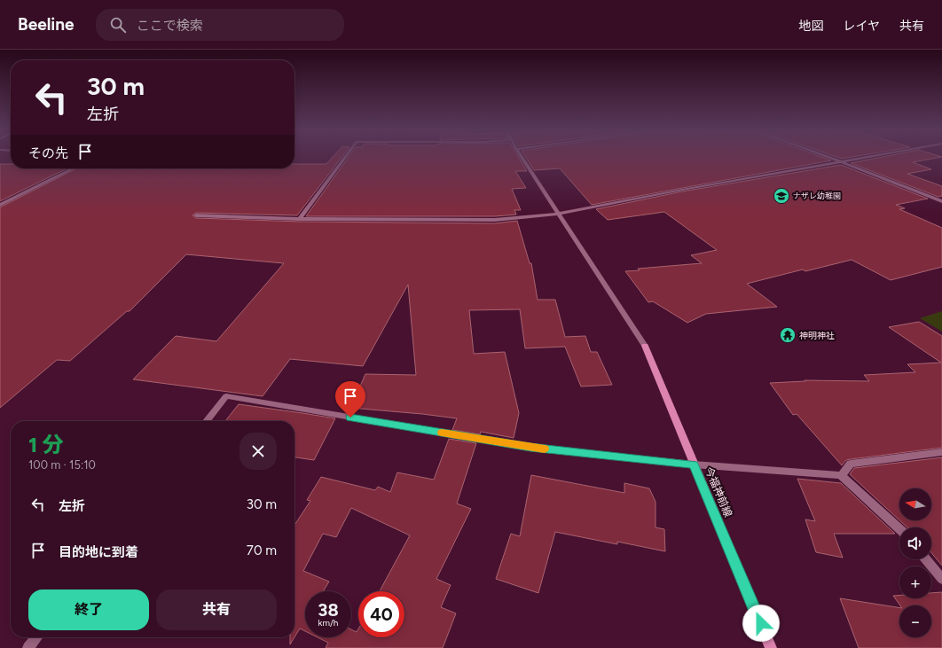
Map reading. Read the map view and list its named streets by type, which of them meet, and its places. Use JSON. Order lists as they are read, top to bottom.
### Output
{
  "streets": {
    "street": ["今福神前線"]
  },
  "places": {
    "school or university": ["ナザレ幼稚園"],
    "temple": ["神明神社"]
  },
  "north": "left",
  "page": {
    "header": "Beeline",
    "search": "ここで検索",
    "nav": ["地図", "レイヤ", "共有"],
    "turn": ["30 m", "左折"],
    "then": "その先",
    "heading": ["1 分", "100 m · 15:10"],
    "list": [
      {
        "name": "左折",
        "value": "30 m"
      },
      {
        "name": "目的地に到着",
        "value": "70 m"
      }
    ],
    "map_buttons": ["+", "−"],
    "buttons": ["終了", "共有"],
    "speed": "38 km/h",
    "limit": "40"
  }
}
